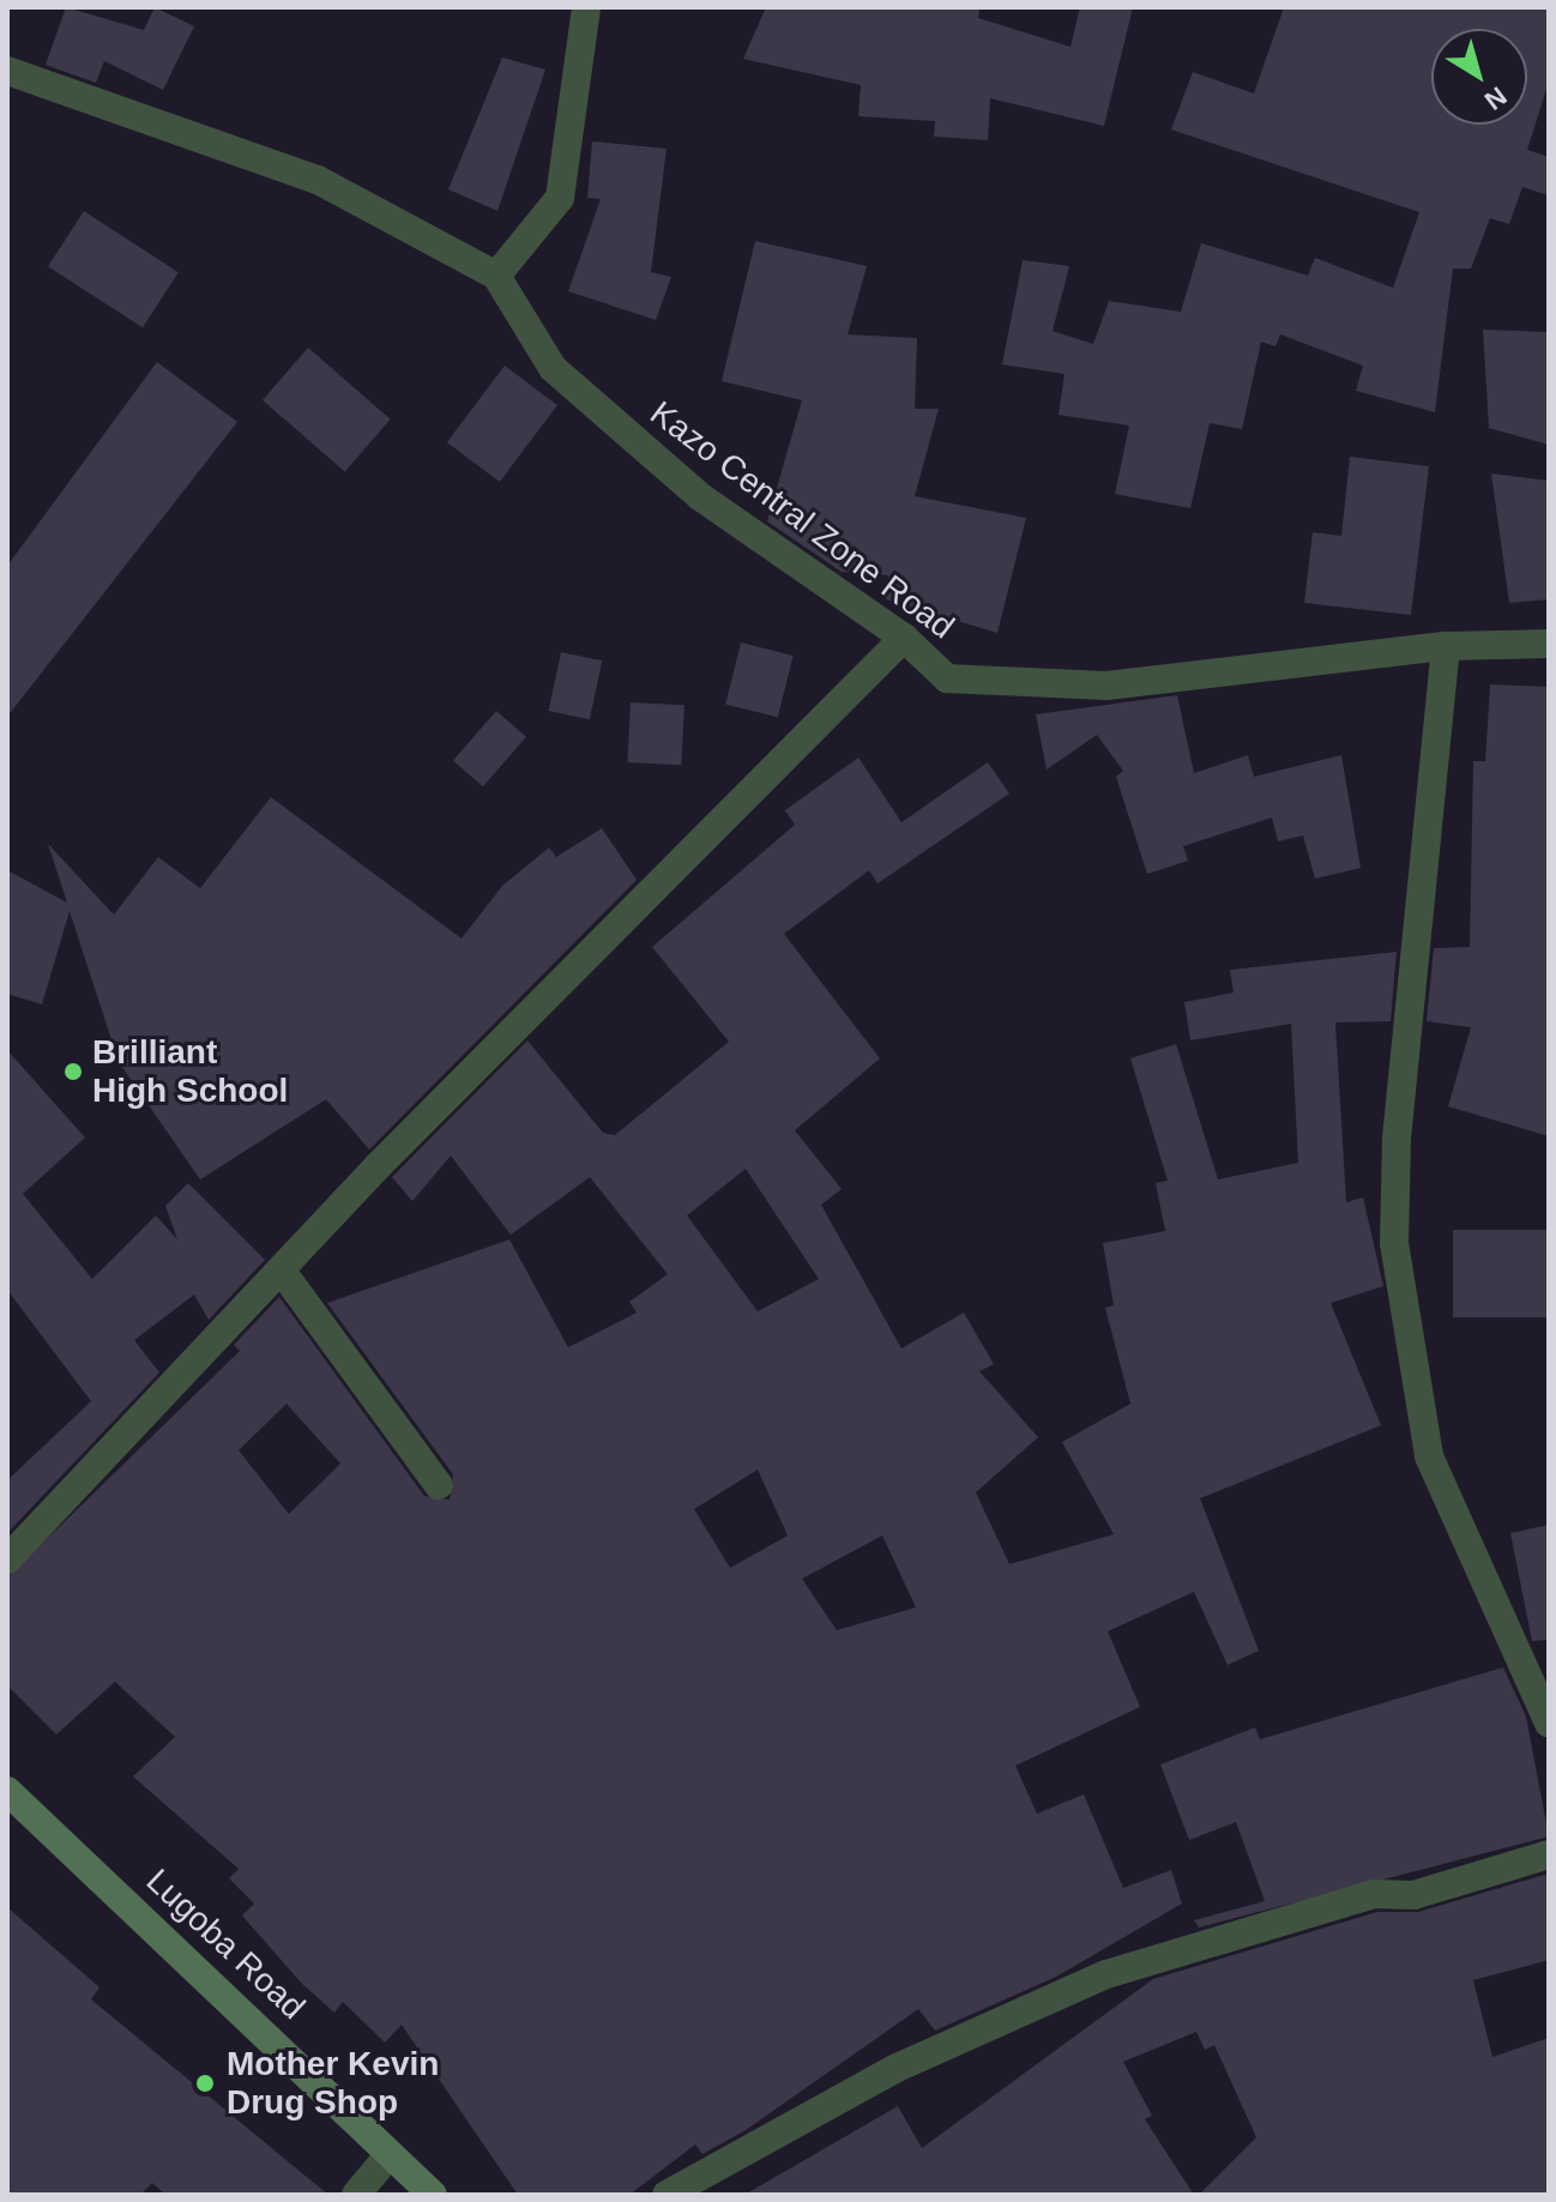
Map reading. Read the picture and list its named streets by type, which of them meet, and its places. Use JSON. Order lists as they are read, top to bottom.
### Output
{
  "streets": {
    "street": ["Kazo Central Zone Road", "Lugoba Road"]
  },
  "places": ["Brilliant High School", "Mother Kevin Drug Shop"],
  "north": "bottom right"
}
